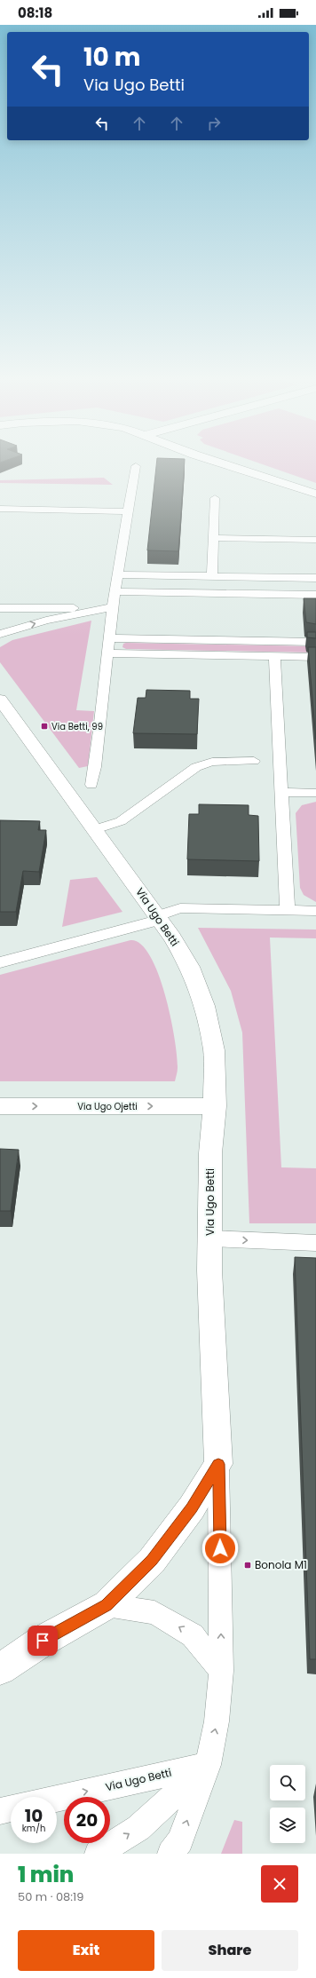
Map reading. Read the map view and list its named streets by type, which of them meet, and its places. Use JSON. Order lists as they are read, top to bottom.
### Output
{
  "streets": {
    "street": ["Via Ugo Betti", "Via Ugo Ojetti"]
  },
  "crossings": [
    ["Via Ugo Betti", "Via Ugo Ojetti"]
  ],
  "one_way": ["Via Ugo Ojetti"],
  "places": {
    "transit": ["Via Betti, 99", "Bonola M1"]
  },
  "page": {
    "status": "08:18",
    "turn": ["10 m", "Via Ugo Betti"],
    "speed": "10 km/h",
    "limit": "20",
    "heading": ["1 min", "50 m · 08:19"],
    "buttons": ["Exit", "Share"]
  }
}
